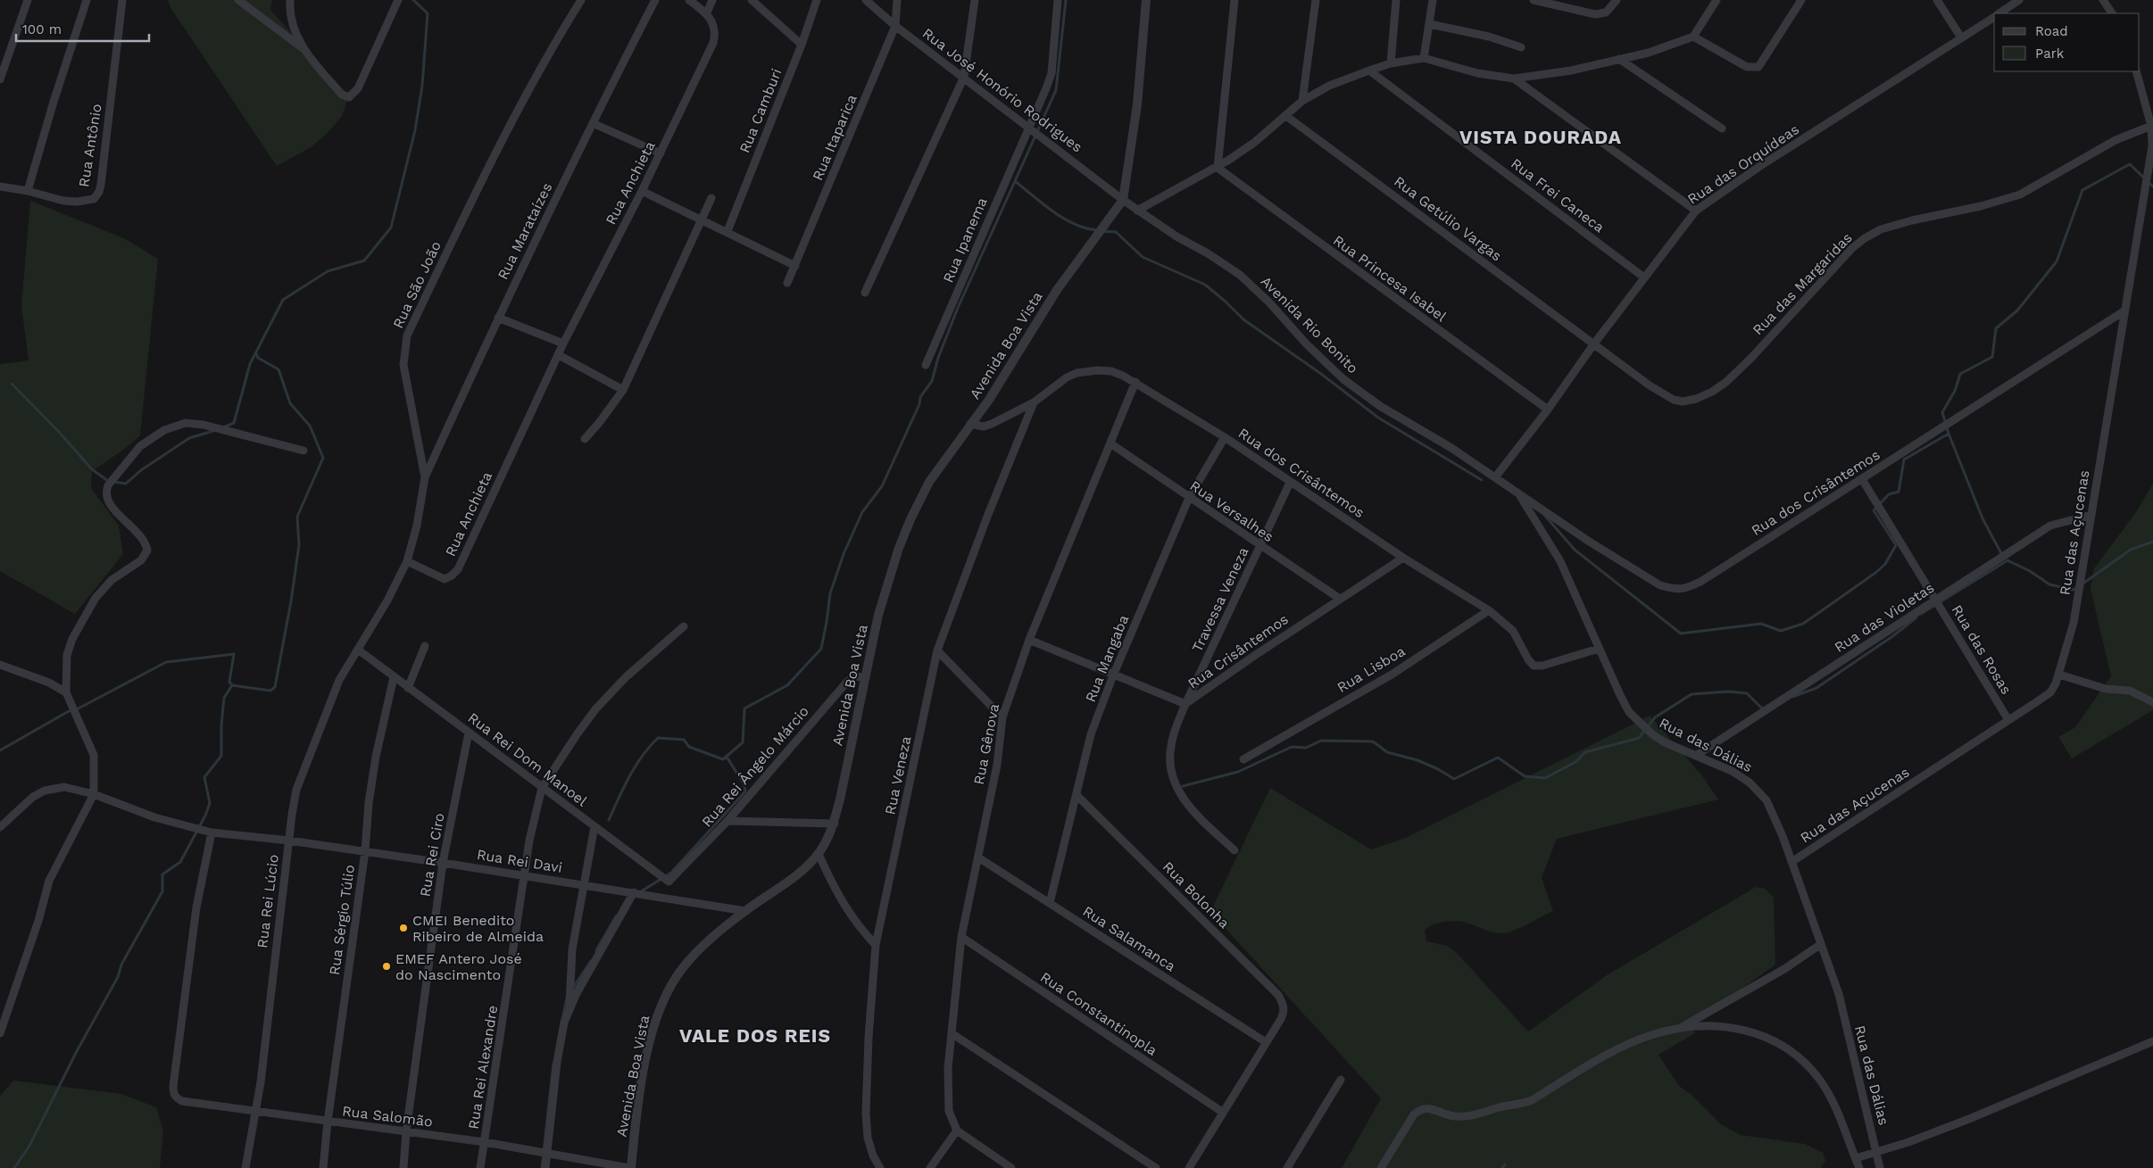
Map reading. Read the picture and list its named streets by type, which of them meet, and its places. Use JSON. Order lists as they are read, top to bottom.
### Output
{
  "streets": {
    "street": [
      "Rua José Honório Rodrigues",
      "Rua Camburi",
      "Rua Itaparica",
      "Rua Antônio",
      "Rua das Orquídeas",
      "Rua Anchieta",
      "Rua Frei Caneca",
      "Rua Getúlio Vargas",
      "Rua Marataízes",
      "Rua Ipanema",
      "Rua Princesa Isabel",
      "Rua das Margaridas",
      "Rua São João",
      "Avenida Rio Bonito",
      "Avenida Boa Vista",
      "Rua dos Crisântemos",
      "Rua Versalhes",
      "Rua das Açucenas",
      "Travessa Veneza",
      "Rua das Violetas",
      "Rua das Rosas",
      "Rua Crisântemos",
      "Rua Mangaba",
      "Rua Lisboa",
      "Rua Gênova",
      "Rua das Dálias",
      "Rua Rei Dom Manoel",
      "Rua Rei Ângelo Márcio",
      "Rua Veneza",
      "Rua Rei Ciro",
      "Rua Rei Davi",
      "Rua Bolonha",
      "Rua Rei Lúcio",
      "Rua Sérgio Túlio",
      "Rua Salamanca",
      "Rua Constantinopla",
      "Rua Rei Alexandre",
      "Rua Salomão"
    ]
  },
  "crossings": [
    ["Rua José Honório Rodrigues", "Rua Itaparica"],
    ["Rua José Honório Rodrigues", "Rua Ipanema"],
    ["Rua José Honório Rodrigues", "Avenida Rio Bonito"],
    ["Rua José Honório Rodrigues", "Avenida Boa Vista"],
    ["Rua das Orquídeas", "Rua Frei Caneca"],
    ["Rua das Orquídeas", "Rua Getúlio Vargas"],
    ["Rua das Orquídeas", "Rua Princesa Isabel"],
    ["Rua das Orquídeas", "Rua das Margaridas"],
    ["Rua das Orquídeas", "Avenida Rio Bonito"],
    ["Rua Anchieta", "Rua São João"],
    ["Rua Getúlio Vargas", "Rua das Margaridas"],
    ["Rua Marataízes", "Rua São João"],
    ["Rua das Margaridas", "Rua das Açucenas"],
    ["Rua São João", "Rua Rei Dom Manoel"],
    ["Rua São João", "Rua Rei Lúcio"],
    ["Avenida Rio Bonito", "Avenida Boa Vista"],
    ["Avenida Rio Bonito", "Rua dos Crisântemos"],
    ["Avenida Rio Bonito", "Rua das Dálias"],
    ["Avenida Boa Vista", "Rua dos Crisântemos"],
    ["Avenida Boa Vista", "Rua Rei Ângelo Márcio"],
    ["Avenida Boa Vista", "Rua Rei Davi"],
    ["Avenida Boa Vista", "Rua Salomão"],
    ["Rua dos Crisântemos", "Rua das Açucenas"],
    ["Rua dos Crisântemos", "Travessa Veneza"],
    ["Rua dos Crisântemos", "Rua das Rosas"],
    ["Rua dos Crisântemos", "Rua Crisântemos"],
    ["Rua dos Crisântemos", "Rua Mangaba"],
    ["Rua dos Crisântemos", "Rua Lisboa"],
    ["Rua dos Crisântemos", "Rua Gênova"],
    ["Rua dos Crisântemos", "Rua das Dálias"],
    ["Rua dos Crisântemos", "Rua Veneza"],
    ["Rua Versalhes", "Travessa Veneza"],
    ["Rua Versalhes", "Rua Crisântemos"],
    ["Rua Versalhes", "Rua Mangaba"],
    ["Rua Versalhes", "Rua Gênova"],
    ["Rua das Açucenas", "Rua das Violetas"],
    ["Rua das Açucenas", "Rua das Rosas"],
    ["Rua das Açucenas", "Rua das Dálias"],
    ["Travessa Veneza", "Rua Crisântemos"],
    ["Rua das Violetas", "Rua das Rosas"],
    ["Rua das Violetas", "Rua das Dálias"],
    ["Rua Crisântemos", "Rua Mangaba"],
    ["Rua Crisântemos", "Rua Gênova"],
    ["Rua Mangaba", "Rua Bolonha"],
    ["Rua Mangaba", "Rua Salamanca"],
    ["Rua Gênova", "Rua Salamanca"],
    ["Rua Gênova", "Rua Constantinopla"],
    ["Rua Rei Dom Manoel", "Rua Rei Ângelo Márcio"],
    ["Rua Rei Dom Manoel", "Rua Rei Ciro"],
    ["Rua Rei Dom Manoel", "Rua Rei Lúcio"],
    ["Rua Rei Dom Manoel", "Rua Sérgio Túlio"],
    ["Rua Rei Dom Manoel", "Rua Rei Alexandre"],
    ["Rua Rei Ciro", "Rua Rei Davi"],
    ["Rua Rei Ciro", "Rua Salomão"],
    ["Rua Rei Davi", "Rua Rei Lúcio"],
    ["Rua Rei Davi", "Rua Sérgio Túlio"],
    ["Rua Rei Davi", "Rua Rei Alexandre"],
    ["Rua Rei Davi", "Rua Salomão"],
    ["Rua Bolonha", "Rua Salamanca"],
    ["Rua Rei Lúcio", "Rua Salomão"],
    ["Rua Sérgio Túlio", "Rua Salomão"],
    ["Rua Rei Alexandre", "Rua Salomão"]
  ],
  "districts": ["VISTA DOURADA", "VALE DOS REIS"],
  "places": ["CMEI Benedito Ribeiro de Almeida", "EMEF Antero José do Nascimento"],
  "legend": ["Road", "Park"],
  "scale_bar": "100 m"
}
